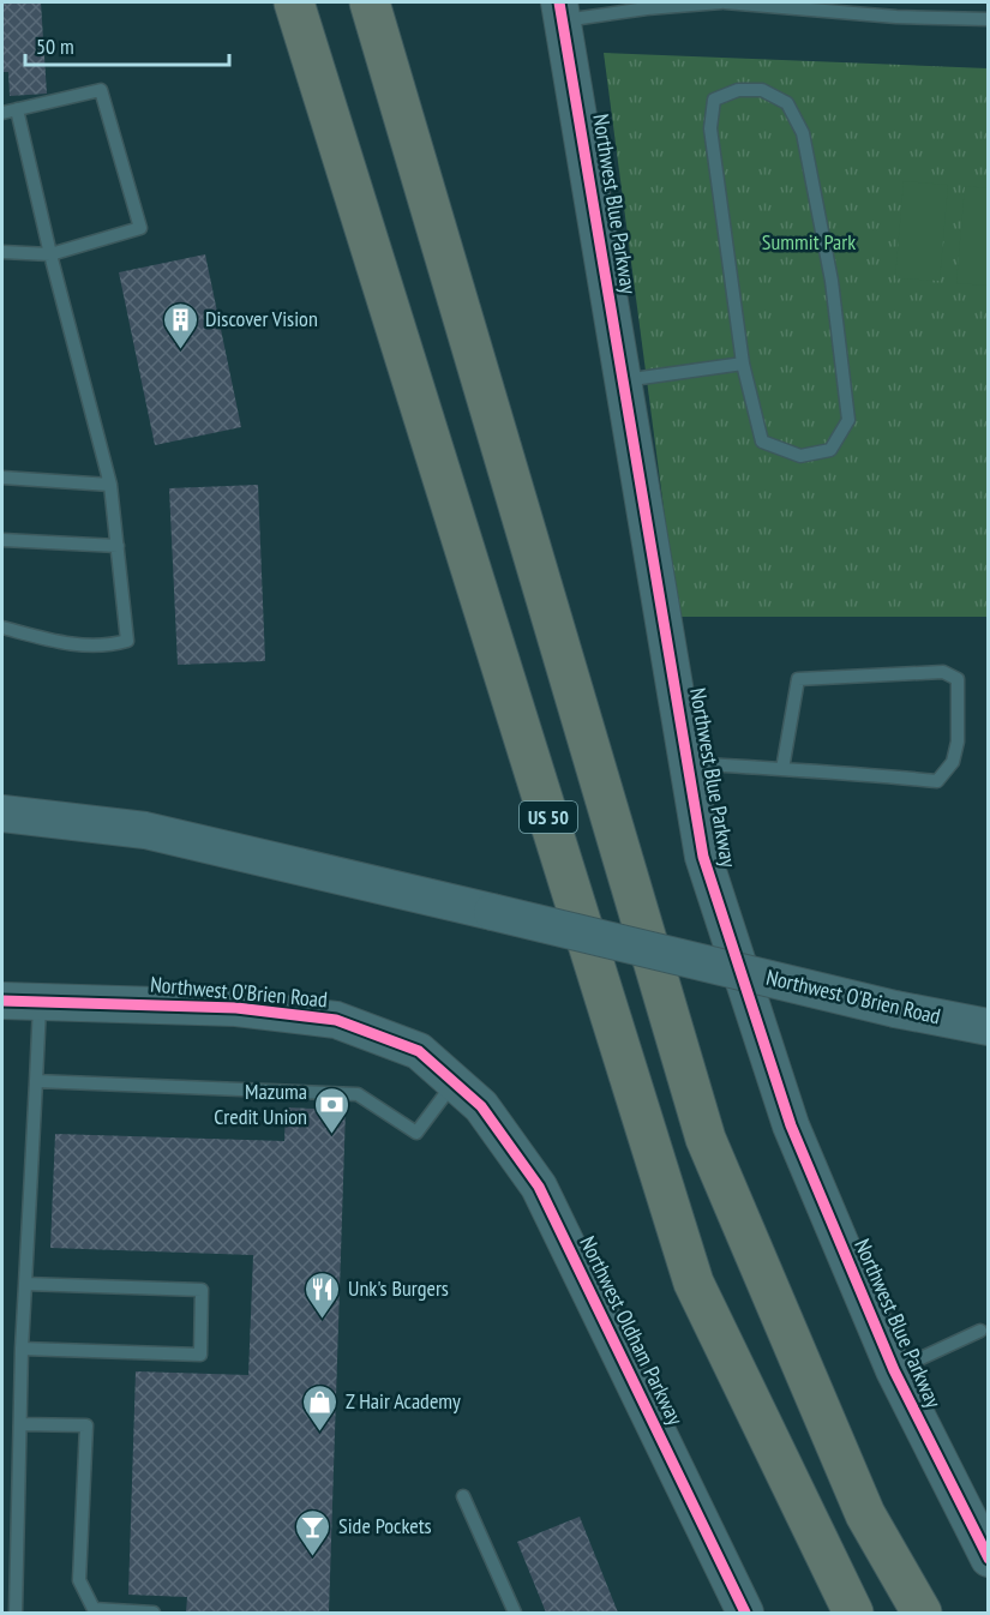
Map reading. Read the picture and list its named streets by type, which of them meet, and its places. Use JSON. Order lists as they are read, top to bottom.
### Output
{
  "streets": {
    "highway": ["US 50"],
    "street": ["Northwest Blue Parkway", "Northwest O'Brien Road", "Northwest Oldham Parkway"]
  },
  "crossings": [
    ["Northwest O'Brien Road", "Northwest Oldham Parkway"]
  ],
  "parks": ["Summit Park"],
  "places": {
    "building": ["Discover Vision"],
    "bank": ["Mazuma Credit Union"],
    "restaurant": ["Unk's Burgers"],
    "shop": ["Z Hair Academy"],
    "bar": ["Side Pockets"]
  },
  "scale_bar": "50 m"
}
